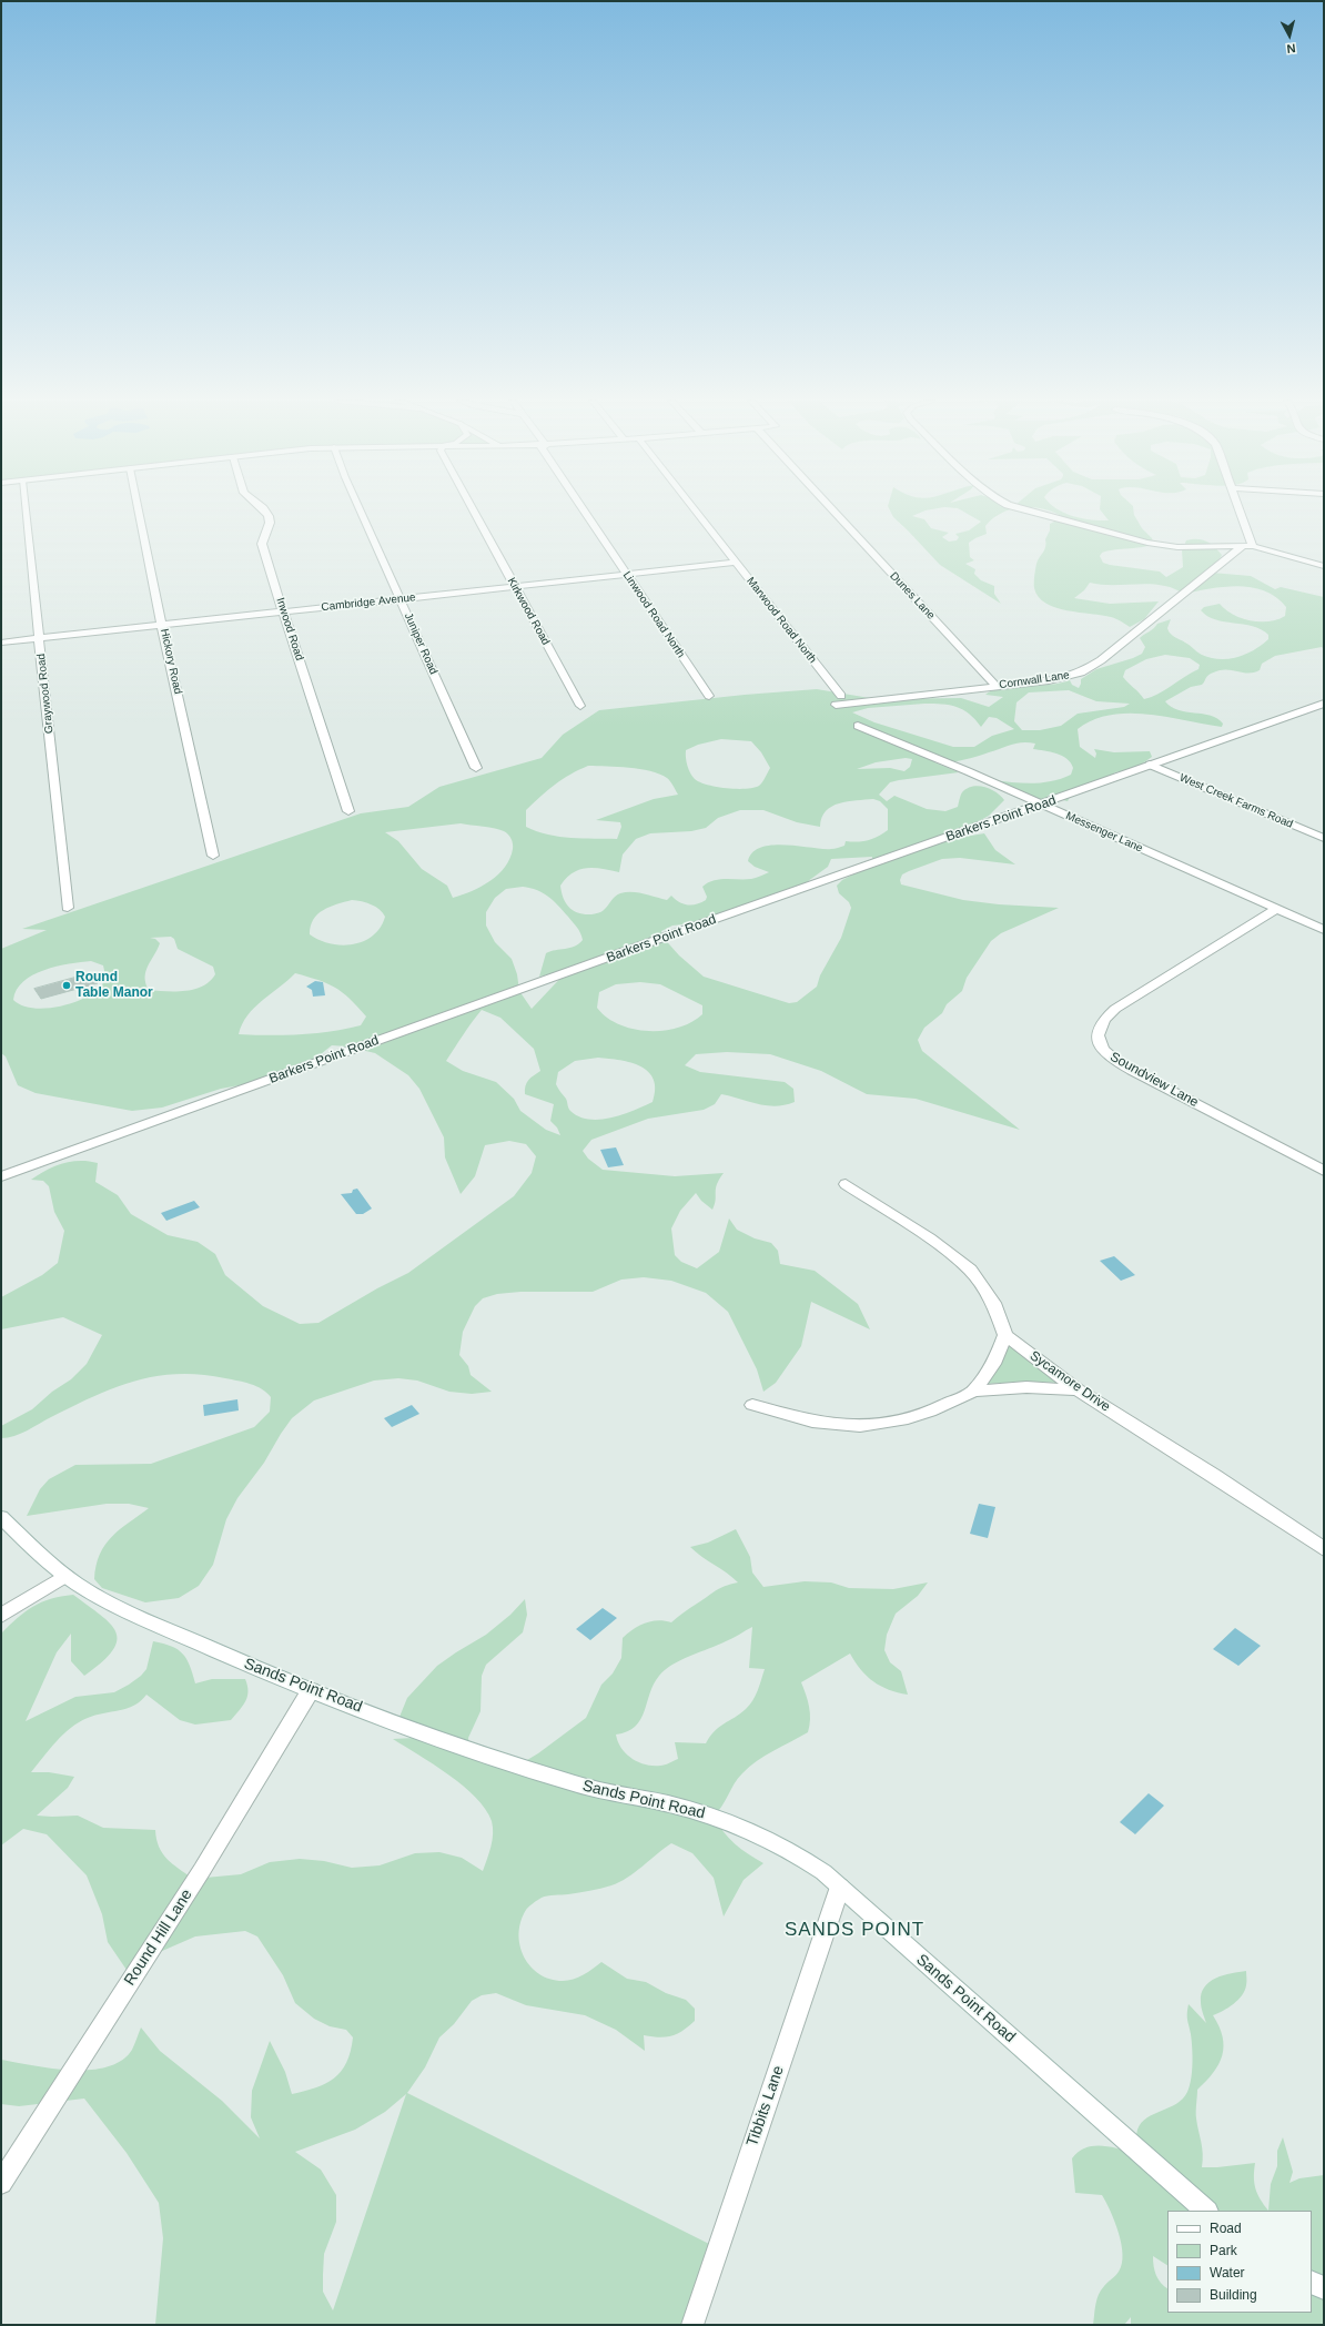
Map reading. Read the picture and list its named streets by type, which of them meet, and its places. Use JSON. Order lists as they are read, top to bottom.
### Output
{
  "streets": {
    "street": [
      "Dunes Lane",
      "Cambridge Avenue",
      "Kirkwood Road",
      "Linwood Road North",
      "Marwood Road North",
      "Inwood Road",
      "Juniper Road",
      "Hickory Road",
      "Cornwall Lane",
      "Graywood Road",
      "West Creek Farms Road",
      "Barkers Point Road",
      "Messenger Lane",
      "Soundview Lane",
      "Sycamore Drive",
      "Sands Point Road",
      "Round Hill Lane",
      "Tibbits Lane"
    ]
  },
  "crossings": [
    ["Dunes Lane", "Cornwall Lane"],
    ["Cambridge Avenue", "Kirkwood Road"],
    ["Cambridge Avenue", "Linwood Road North"],
    ["Cambridge Avenue", "Marwood Road North"],
    ["Cambridge Avenue", "Inwood Road"],
    ["Cambridge Avenue", "Juniper Road"],
    ["Cambridge Avenue", "Hickory Road"],
    ["Cambridge Avenue", "Graywood Road"],
    ["Marwood Road North", "Cornwall Lane"],
    ["West Creek Farms Road", "Barkers Point Road"],
    ["Barkers Point Road", "Messenger Lane"],
    ["Messenger Lane", "Soundview Lane"],
    ["Sands Point Road", "Round Hill Lane"],
    ["Sands Point Road", "Tibbits Lane"]
  ],
  "districts": ["SANDS POINT"],
  "places": ["Round Table Manor"],
  "legend": [
    "Road",
    "Park",
    "Water",
    "Building"
  ],
  "north": "bottom"
}
